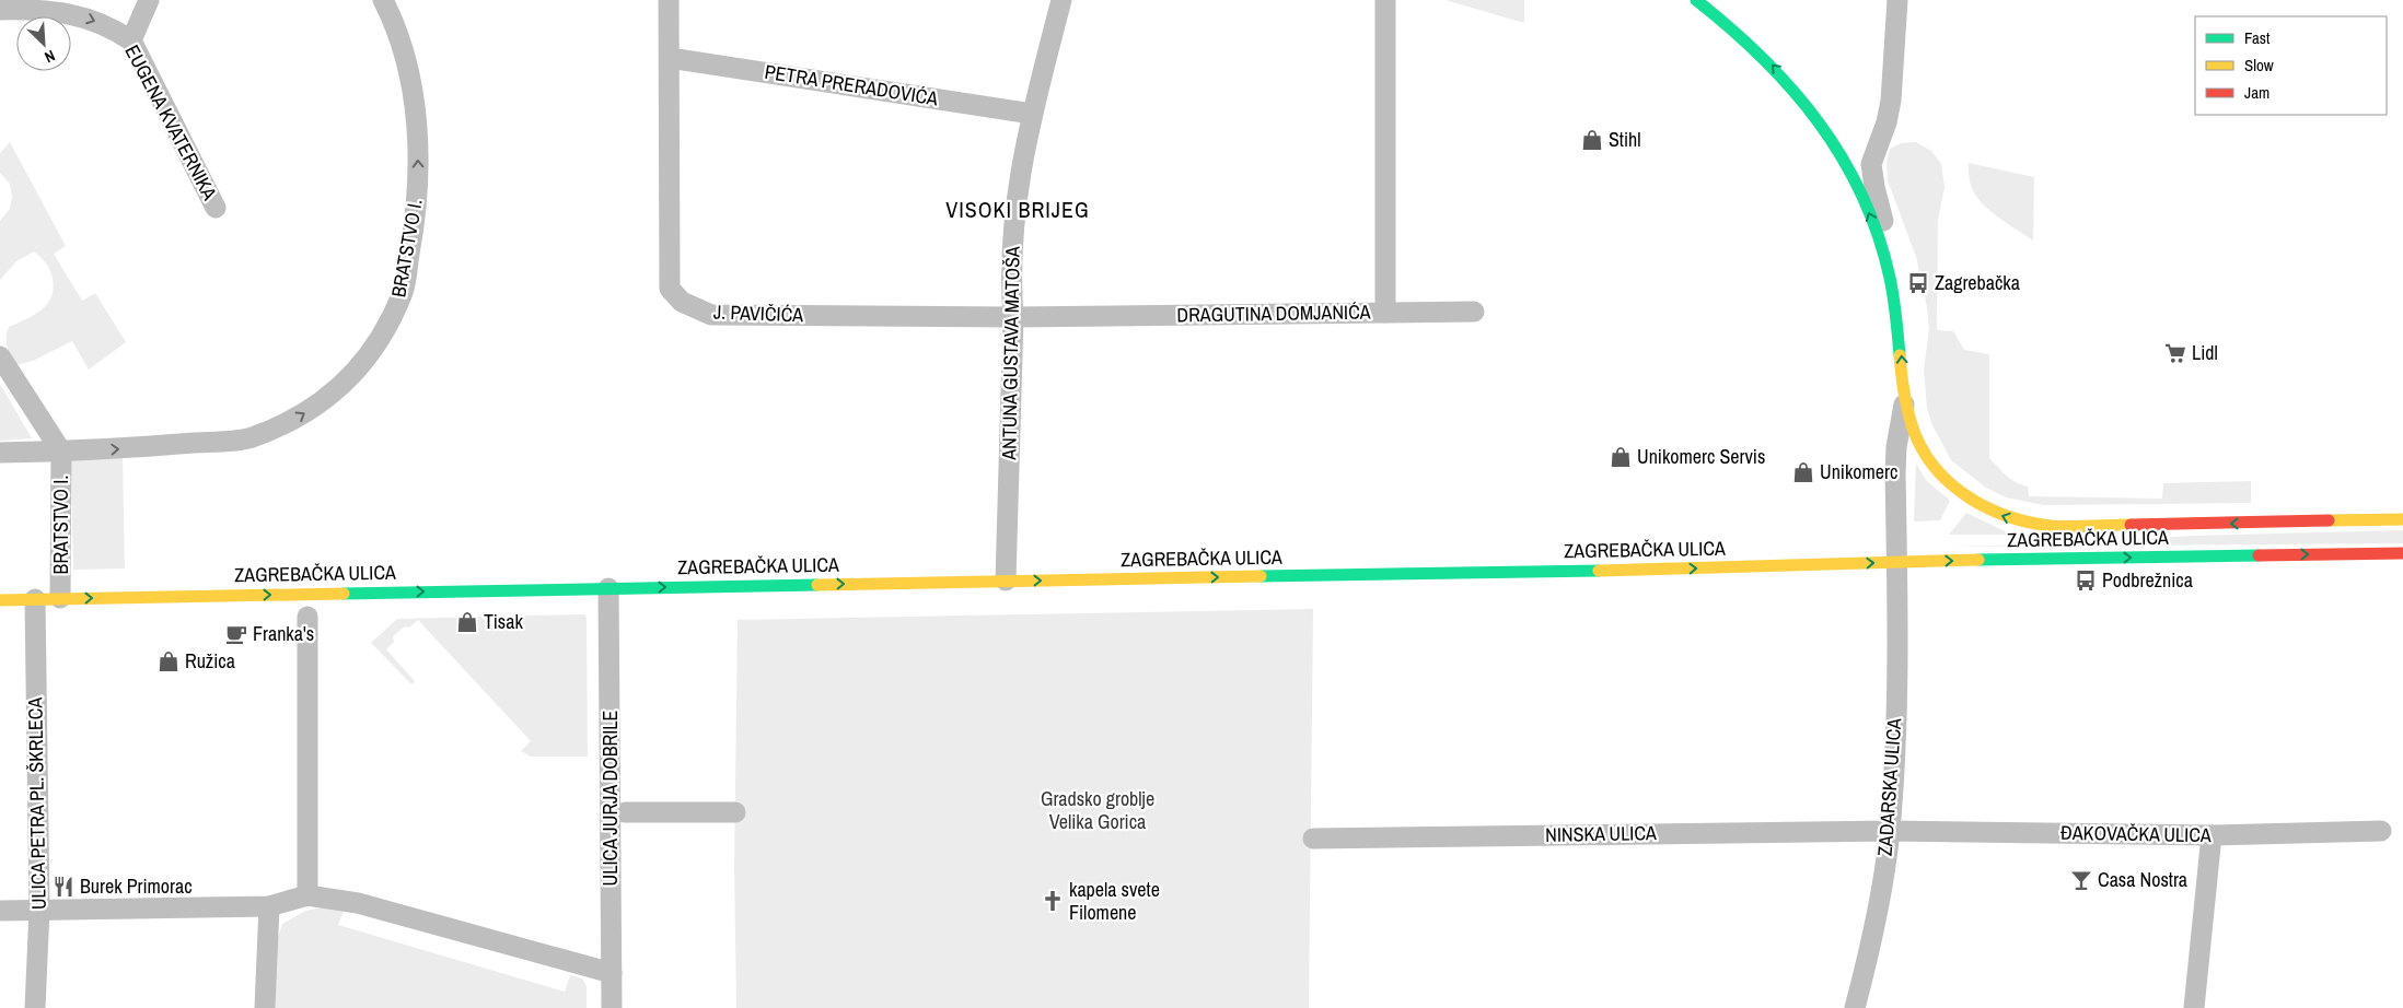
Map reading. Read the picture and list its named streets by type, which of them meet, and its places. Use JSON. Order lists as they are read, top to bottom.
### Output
{
  "streets": {
    "main road": ["ZAGREBAČKA ULICA"],
    "street": [
      "PETRA PRERADOVIĆA",
      "EUGENA KVATERNIKA",
      "BRATSTVO I.",
      "J. PAVIČIĆA",
      "DRAGUTINA DOMJANIĆA",
      "ANTUNA GUSTAVA MATOŠA",
      "ZADARSKA ULICA",
      "ULICA JURJA DOBRILE",
      "ULICA PETRA PL. ŠKRLECA",
      "NINSKA ULICA",
      "ĐAKOVAČKA ULICA"
    ]
  },
  "crossings": [
    ["PETRA PRERADOVIĆA", "J. PAVIČIĆA"],
    ["PETRA PRERADOVIĆA", "ANTUNA GUSTAVA MATOŠA"],
    ["BRATSTVO I.", "ZAGREBAČKA ULICA"],
    ["J. PAVIČIĆA", "DRAGUTINA DOMJANIĆA"],
    ["J. PAVIČIĆA", "ANTUNA GUSTAVA MATOŠA"],
    ["DRAGUTINA DOMJANIĆA", "ANTUNA GUSTAVA MATOŠA"],
    ["ANTUNA GUSTAVA MATOŠA", "ZAGREBAČKA ULICA"],
    ["ZAGREBAČKA ULICA", "ZADARSKA ULICA"],
    ["ZAGREBAČKA ULICA", "ULICA JURJA DOBRILE"],
    ["ZAGREBAČKA ULICA", "ULICA PETRA PL. ŠKRLECA"],
    ["ZADARSKA ULICA", "NINSKA ULICA"],
    ["ZADARSKA ULICA", "ĐAKOVAČKA ULICA"],
    ["NINSKA ULICA", "ĐAKOVAČKA ULICA"]
  ],
  "one_way": ["EUGENA KVATERNIKA"],
  "districts": ["VISOKI BRIJEG"],
  "parks": ["Gradsko groblje Velika Gorica"],
  "places": {
    "shop": [
      "Stihl",
      "Unikomerc Servis",
      "Unikomerc",
      "Tisak",
      "Ružica"
    ],
    "bus stop": ["Zagrebačka", "Podbrežnica"],
    "supermarket": ["Lidl"],
    "cafe": ["Franka's"],
    "bar": ["Casa Nostra"],
    "restaurant": ["Burek Primorac"],
    "church": ["kapela svete Filomene"]
  },
  "legend": ["Fast", "Slow", "Jam"],
  "north": "bottom right"
}
